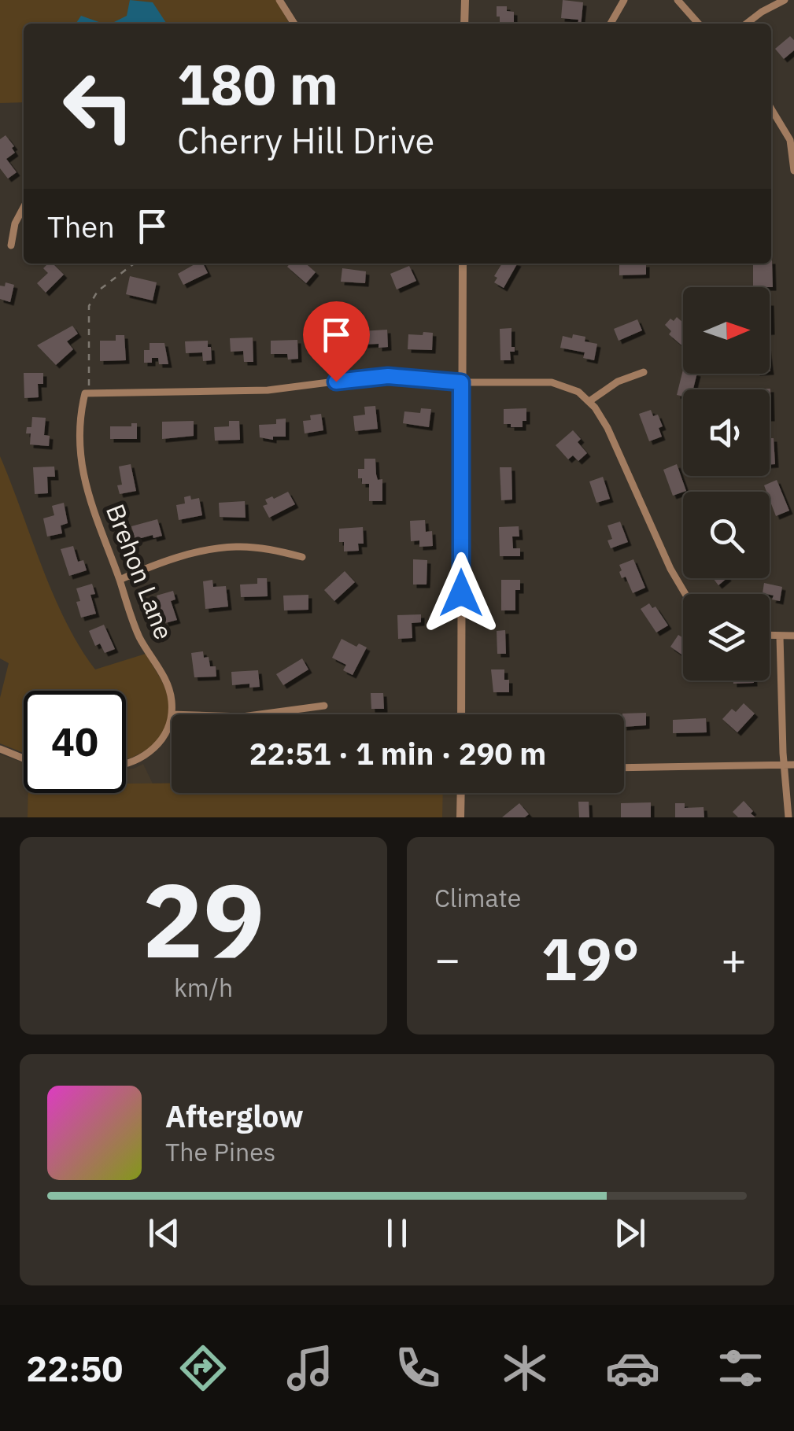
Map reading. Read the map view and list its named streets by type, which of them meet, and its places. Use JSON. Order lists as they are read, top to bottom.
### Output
{
  "streets": {
    "street": ["Brehon Lane"]
  },
  "north": "right",
  "page": {
    "turn": ["180 m", "Cherry Hill Drive"],
    "then": "Then",
    "limit": "40",
    "trip": "22:51 · 1 min · 290 m",
    "tile": [
      ["29", "km/h"],
      "Climate"
    ],
    "heat": ["−", "19°", "+"],
    "song": ["Afterglow", "The Pines"],
    "tabs": "22:50"
  }
}
